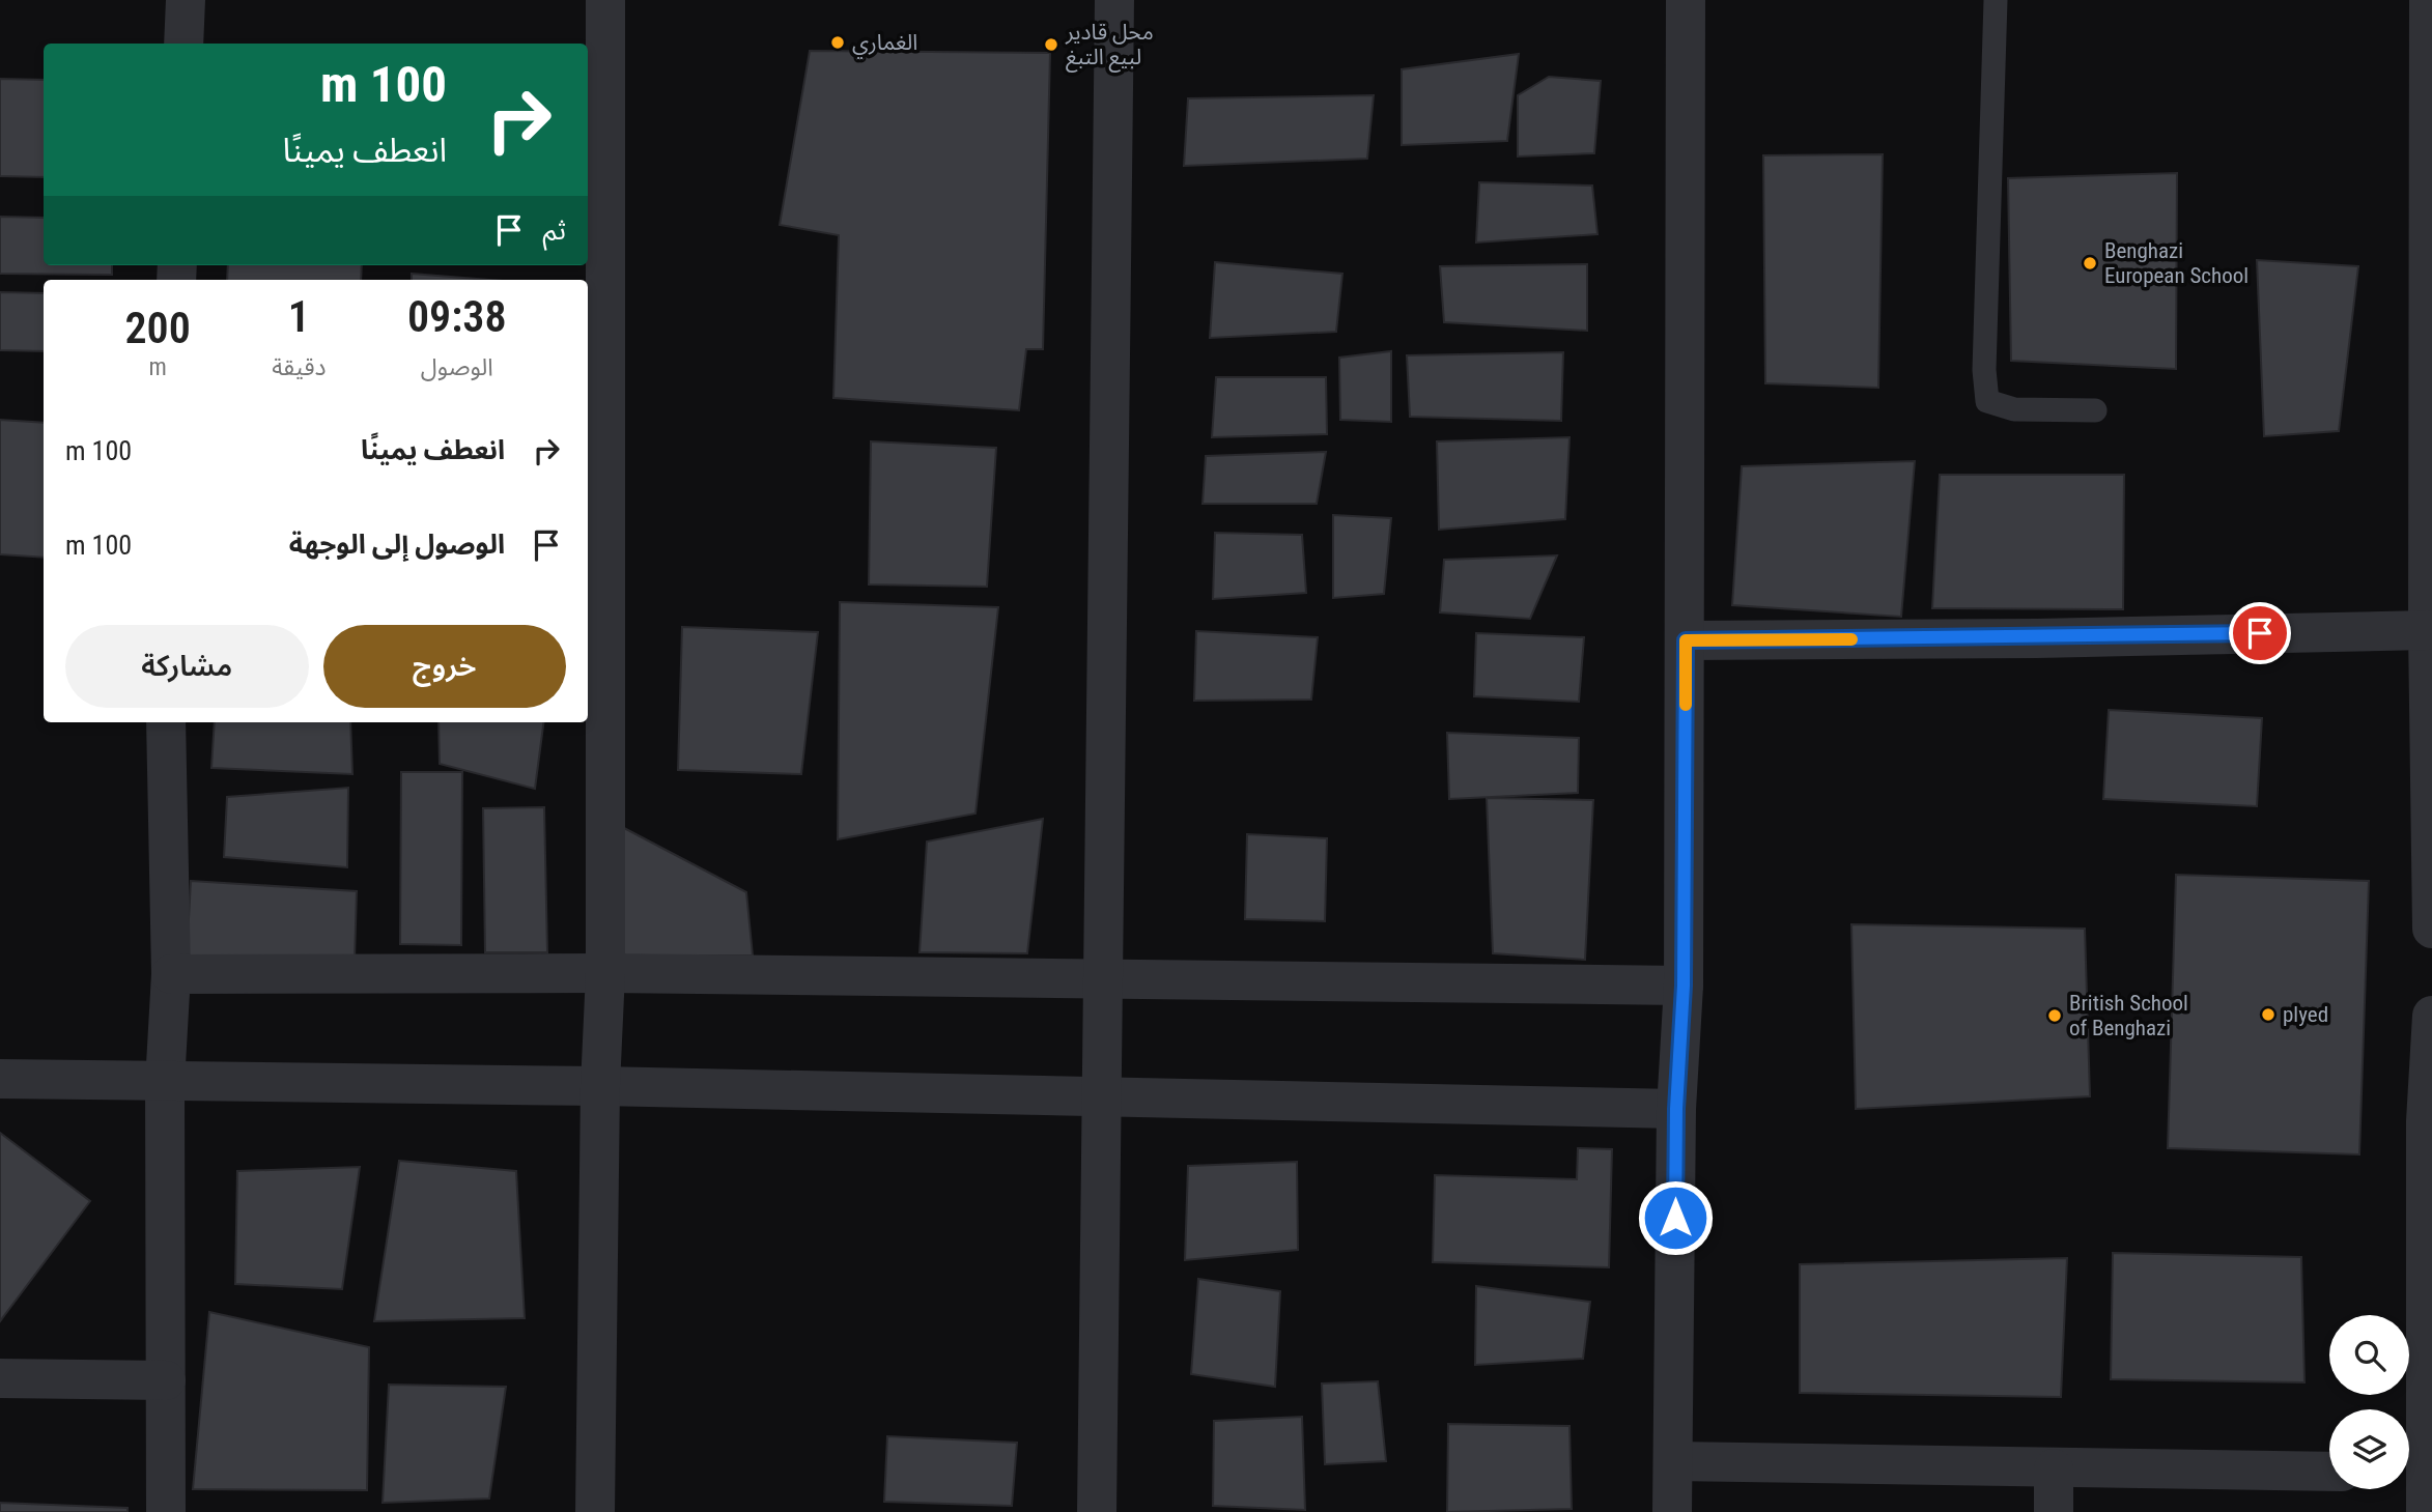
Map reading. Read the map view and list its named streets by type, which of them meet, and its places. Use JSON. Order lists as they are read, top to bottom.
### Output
{
  "places": [
    "الغماري",
    "محل قادير لبيع التبغ",
    "Benghazi European School",
    "plyed",
    "British School of Benghazi"
  ],
  "page": {
    "turn": ["100 m", "انعطف يمينًا"],
    "then": "ثم",
    "eta": [
      "09:38",
      "الوصول",
      "1",
      "دقيقة",
      "200",
      "m"
    ],
    "list": [
      {
        "name": "انعطف يمينًا",
        "value": "100 m"
      },
      {
        "name": "الوصول إلى الوجهة",
        "value": "100 m"
      }
    ],
    "buttons": ["خروج", "مشاركة"]
  }
}
